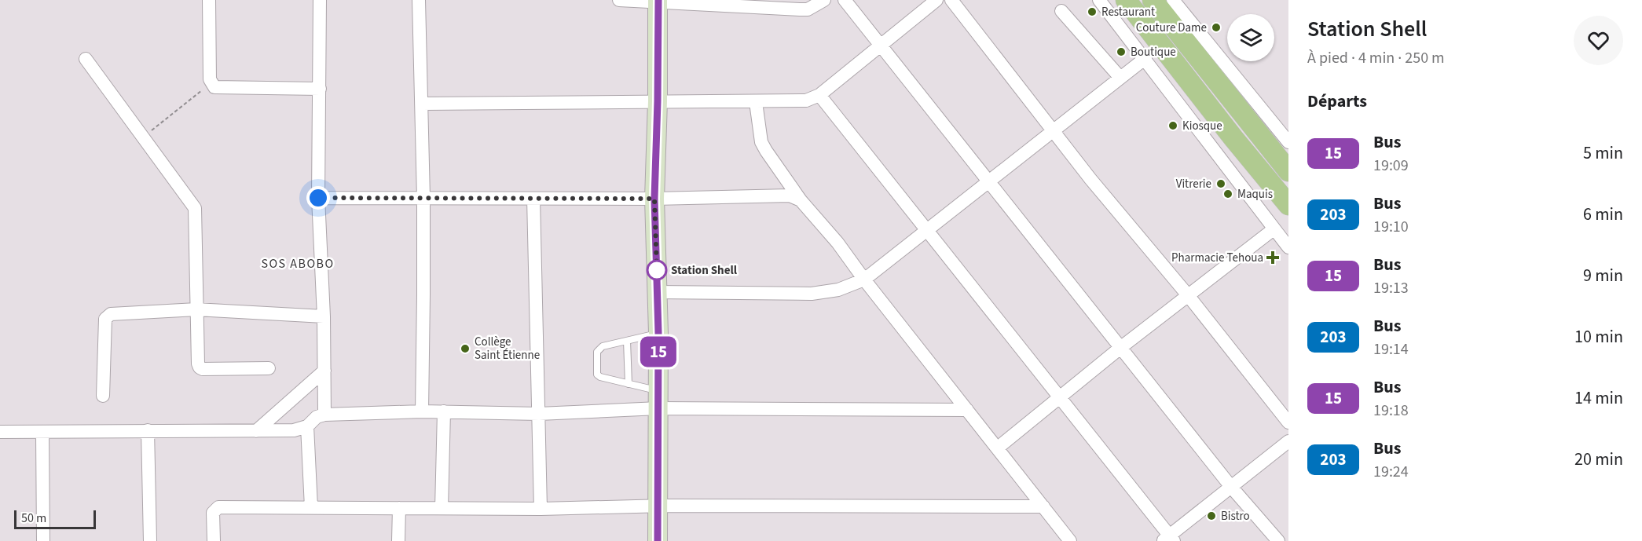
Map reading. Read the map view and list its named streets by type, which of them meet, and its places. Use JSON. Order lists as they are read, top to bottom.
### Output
{
  "districts": ["SOS ABOBO"],
  "places": {
    "other": [
      "Restaurant",
      "Couture Dame",
      "Boutique",
      "Kiosque",
      "Vitrerie",
      "Maquis",
      "Station Shell",
      "Collège Saint Étienne",
      "Bistro"
    ],
    "health": ["Pharmacie Tehoua"]
  },
  "lines": ["bus line 15"],
  "scale_bar": "50 m",
  "page": {
    "on_map": "15",
    "heading": [
      ["Station Shell", "À pied · 4 min · 250 m"],
      "Départs"
    ],
    "list": [
      {
        "mark": "15",
        "name": "Bus",
        "note": "19:09",
        "value": "5 min"
      },
      {
        "mark": "203",
        "name": "Bus",
        "note": "19:10",
        "value": "6 min"
      },
      {
        "mark": "15",
        "name": "Bus",
        "note": "19:13",
        "value": "9 min"
      },
      {
        "mark": "203",
        "name": "Bus",
        "note": "19:14",
        "value": "10 min"
      },
      {
        "mark": "15",
        "name": "Bus",
        "note": "19:18",
        "value": "14 min"
      },
      {
        "mark": "203",
        "name": "Bus",
        "note": "19:24",
        "value": "20 min"
      }
    ],
    "scale": "50 m"
  }
}
